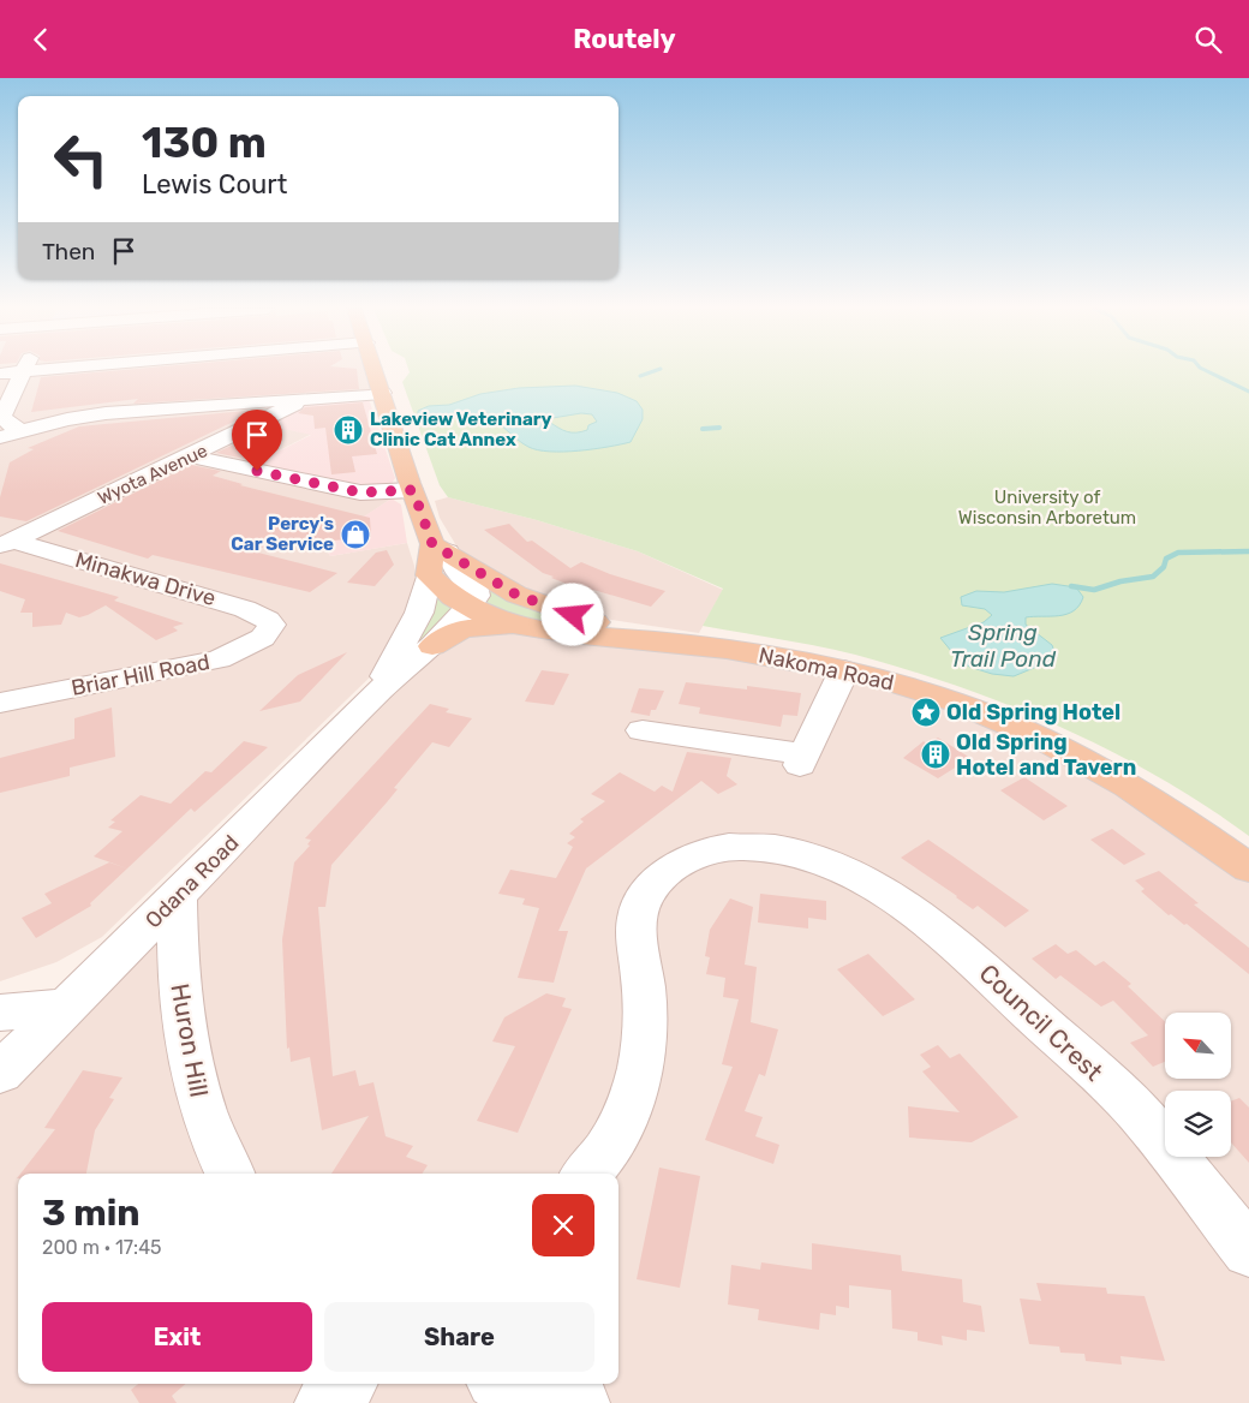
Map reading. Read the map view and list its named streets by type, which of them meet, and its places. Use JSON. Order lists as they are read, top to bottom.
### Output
{
  "streets": {
    "main road": ["Nakoma Road"],
    "street": [
      "Wyota Avenue",
      "Minakwa Drive",
      "Briar Hill Road",
      "Odana Road",
      "Council Crest",
      "Huron Hill"
    ]
  },
  "crossings": [
    ["Wyota Avenue", "Minakwa Drive"],
    ["Minakwa Drive", "Briar Hill Road"],
    ["Nakoma Road", "Odana Road"],
    ["Odana Road", "Huron Hill"]
  ],
  "water": ["Spring Trail Pond"],
  "parks": ["University of Wisconsin Arboretum"],
  "places": {
    "building": ["Lakeview Veterinary Clinic Cat Annex", "Old Spring Hotel and Tavern"],
    "shop": ["Percy's Car Service"],
    "place": ["Old Spring Hotel"]
  },
  "north": "top left",
  "page": {
    "header": "Routely",
    "turn": ["130 m", "Lewis Court"],
    "then": "Then",
    "heading": ["3 min", "200 m · 17:45"],
    "buttons": ["Exit", "Share"]
  }
}
